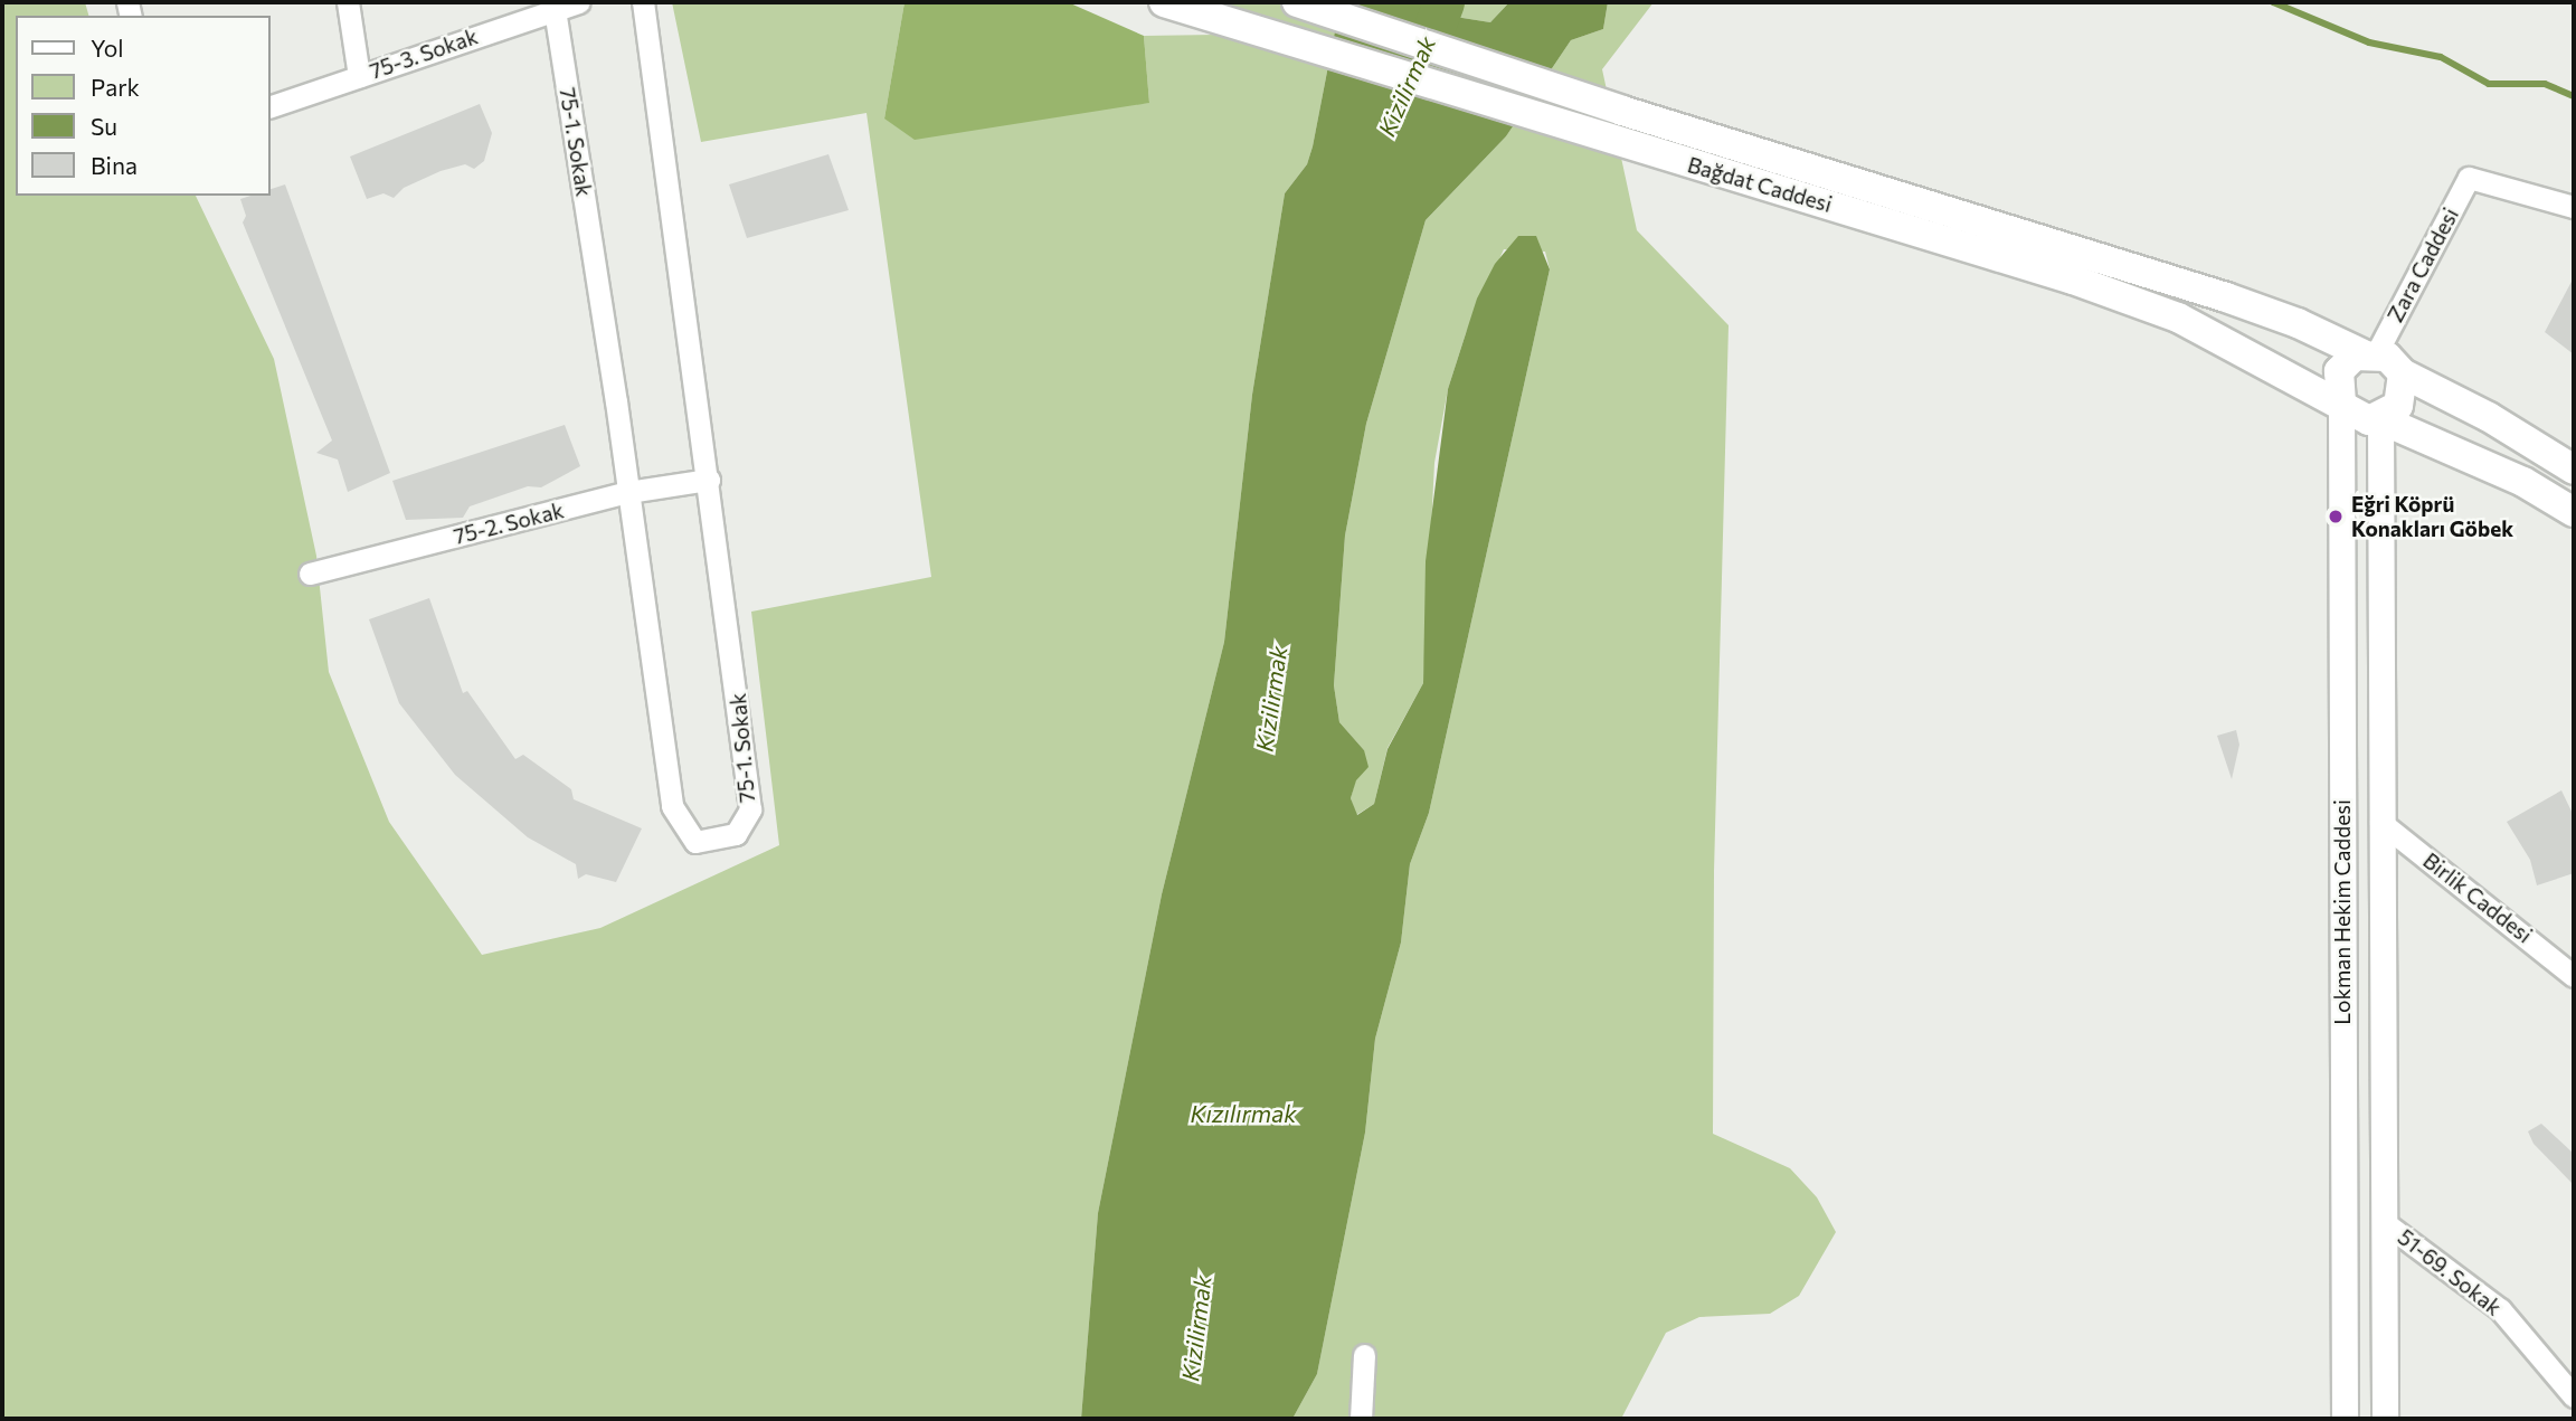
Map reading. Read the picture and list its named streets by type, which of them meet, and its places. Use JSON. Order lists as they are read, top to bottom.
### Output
{
  "streets": {
    "main road": ["Bağdat Caddesi"],
    "street": [
      "75-3. Sokak",
      "75-1. Sokak",
      "Zara Caddesi",
      "75-2. Sokak",
      "Birlik Caddesi",
      "Lokman Hekim Caddesi",
      "51-69. Sokak"
    ]
  },
  "crossings": [
    ["75-3. Sokak", "75-1. Sokak"],
    ["75-1. Sokak", "75-2. Sokak"],
    ["Bağdat Caddesi", "Zara Caddesi"],
    ["Bağdat Caddesi", "Lokman Hekim Caddesi"],
    ["Zara Caddesi", "Lokman Hekim Caddesi"],
    ["Birlik Caddesi", "Lokman Hekim Caddesi"],
    ["Lokman Hekim Caddesi", "51-69. Sokak"]
  ],
  "water": ["Kizilirmak", "Kızılırmak"],
  "places": ["Eğri Köprü Konakları Göbek"],
  "legend": [
    "Yol",
    "Park",
    "Su",
    "Bina"
  ]
}
